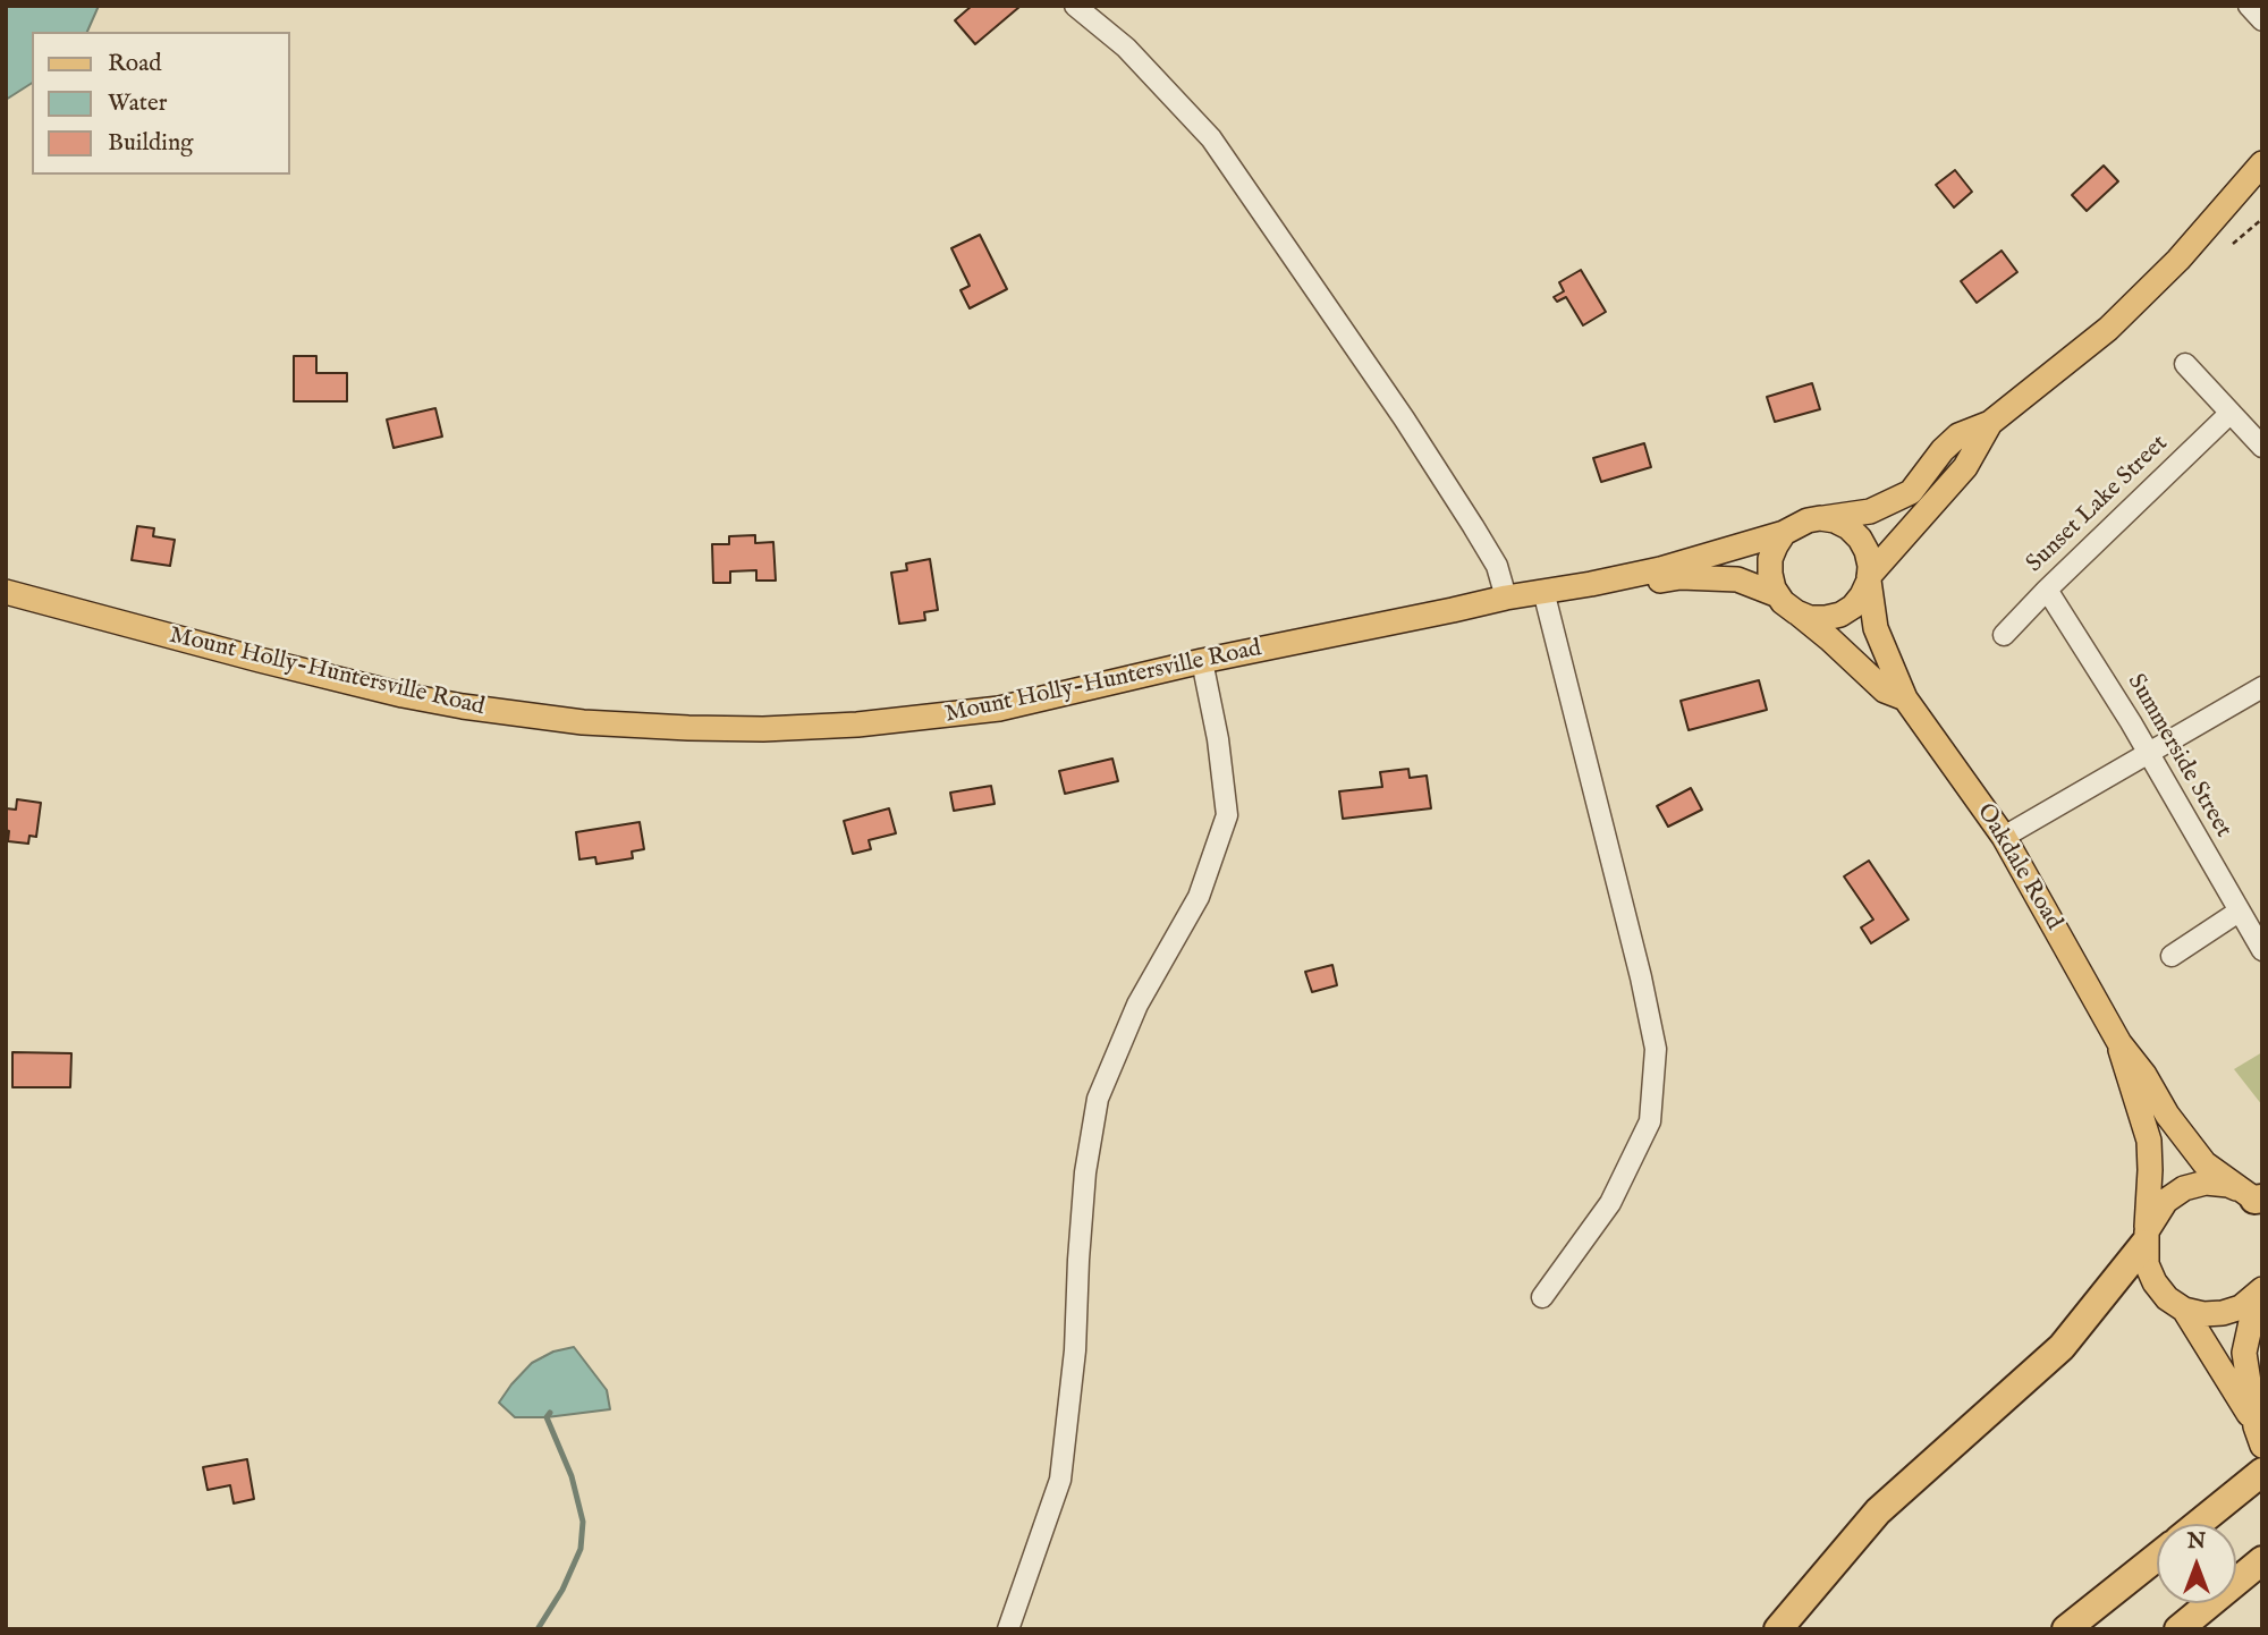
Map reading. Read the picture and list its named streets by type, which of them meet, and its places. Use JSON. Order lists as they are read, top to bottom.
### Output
{
  "streets": {
    "main road": ["Mount Holly-Huntersville Road", "Oakdale Road"],
    "street": ["Sunset Lake Street", "Summerside Street"]
  },
  "crossings": [
    ["Sunset Lake Street", "Summerside Street"],
    ["Mount Holly-Huntersville Road", "Oakdale Road"]
  ],
  "legend": ["Road", "Water", "Building"],
  "north": "top"
}
